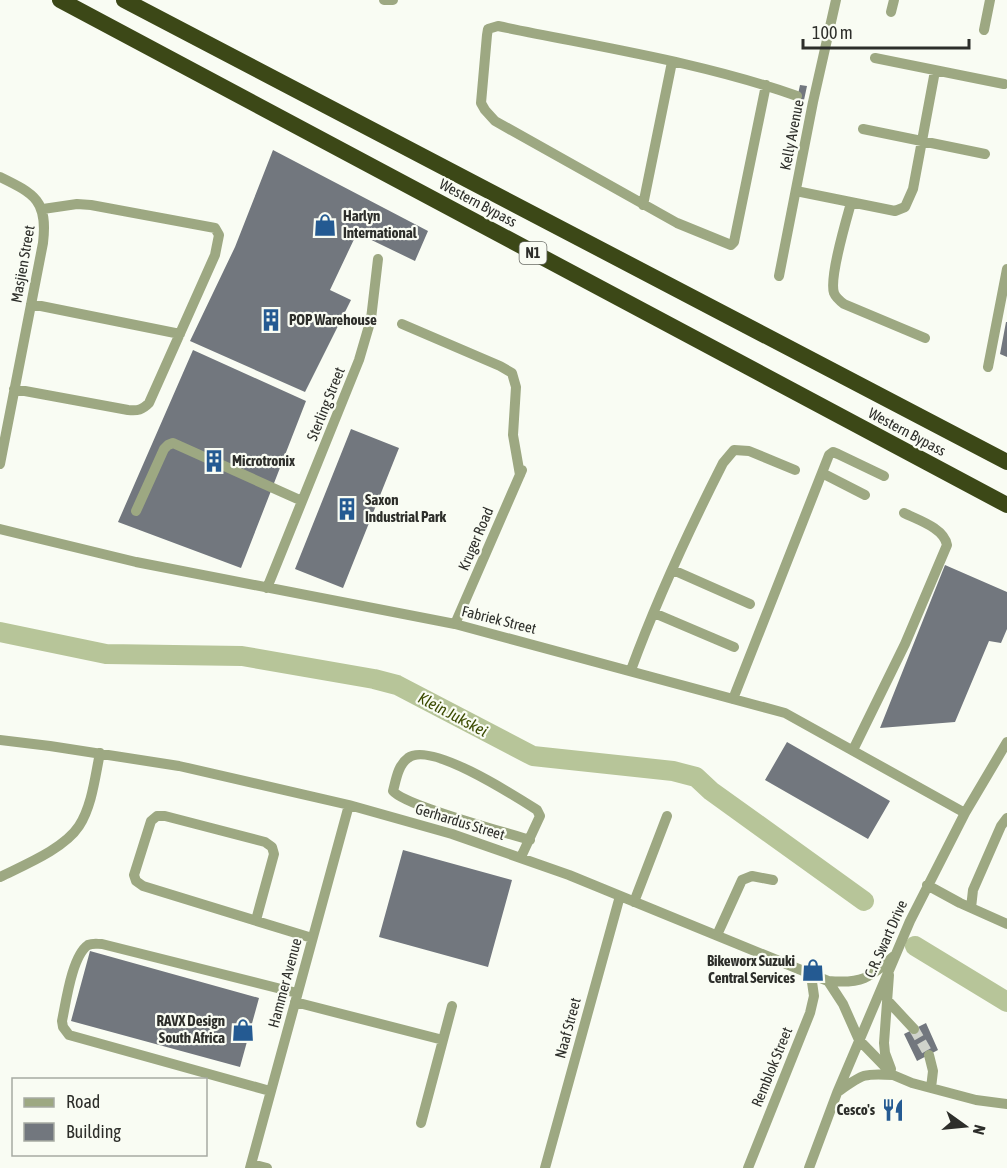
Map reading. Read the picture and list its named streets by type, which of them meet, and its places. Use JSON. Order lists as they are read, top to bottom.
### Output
{
  "streets": {
    "highway": ["Western Bypass", "N1"],
    "street": [
      "Kelly Avenue",
      "Masjien Street",
      "Sterling Street",
      "Kruger Road",
      "Fabriek Street",
      "Gerhardus Street",
      "C.R. Swart Drive",
      "Hammer Avenue",
      "Naaf Street",
      "Remblok Street"
    ]
  },
  "crossings": [
    ["Sterling Street", "Fabriek Street"],
    ["Kruger Road", "Fabriek Street"],
    ["Fabriek Street", "C.R. Swart Drive"],
    ["Gerhardus Street", "Hammer Avenue"],
    ["Gerhardus Street", "Naaf Street"],
    ["Gerhardus Street", "Remblok Street"]
  ],
  "water": ["Klein Jukskei"],
  "places": {
    "shop": ["Harlyn International", "Bikeworx Suzuki Central Services", "RAVX Design South Africa"],
    "building": ["POP Warehouse", "Microtronix", "Saxon Industrial Park"],
    "restaurant": ["Cesco's"]
  },
  "legend": ["Road", "Building"],
  "scale_bar": "100 m",
  "north": "right"
}
